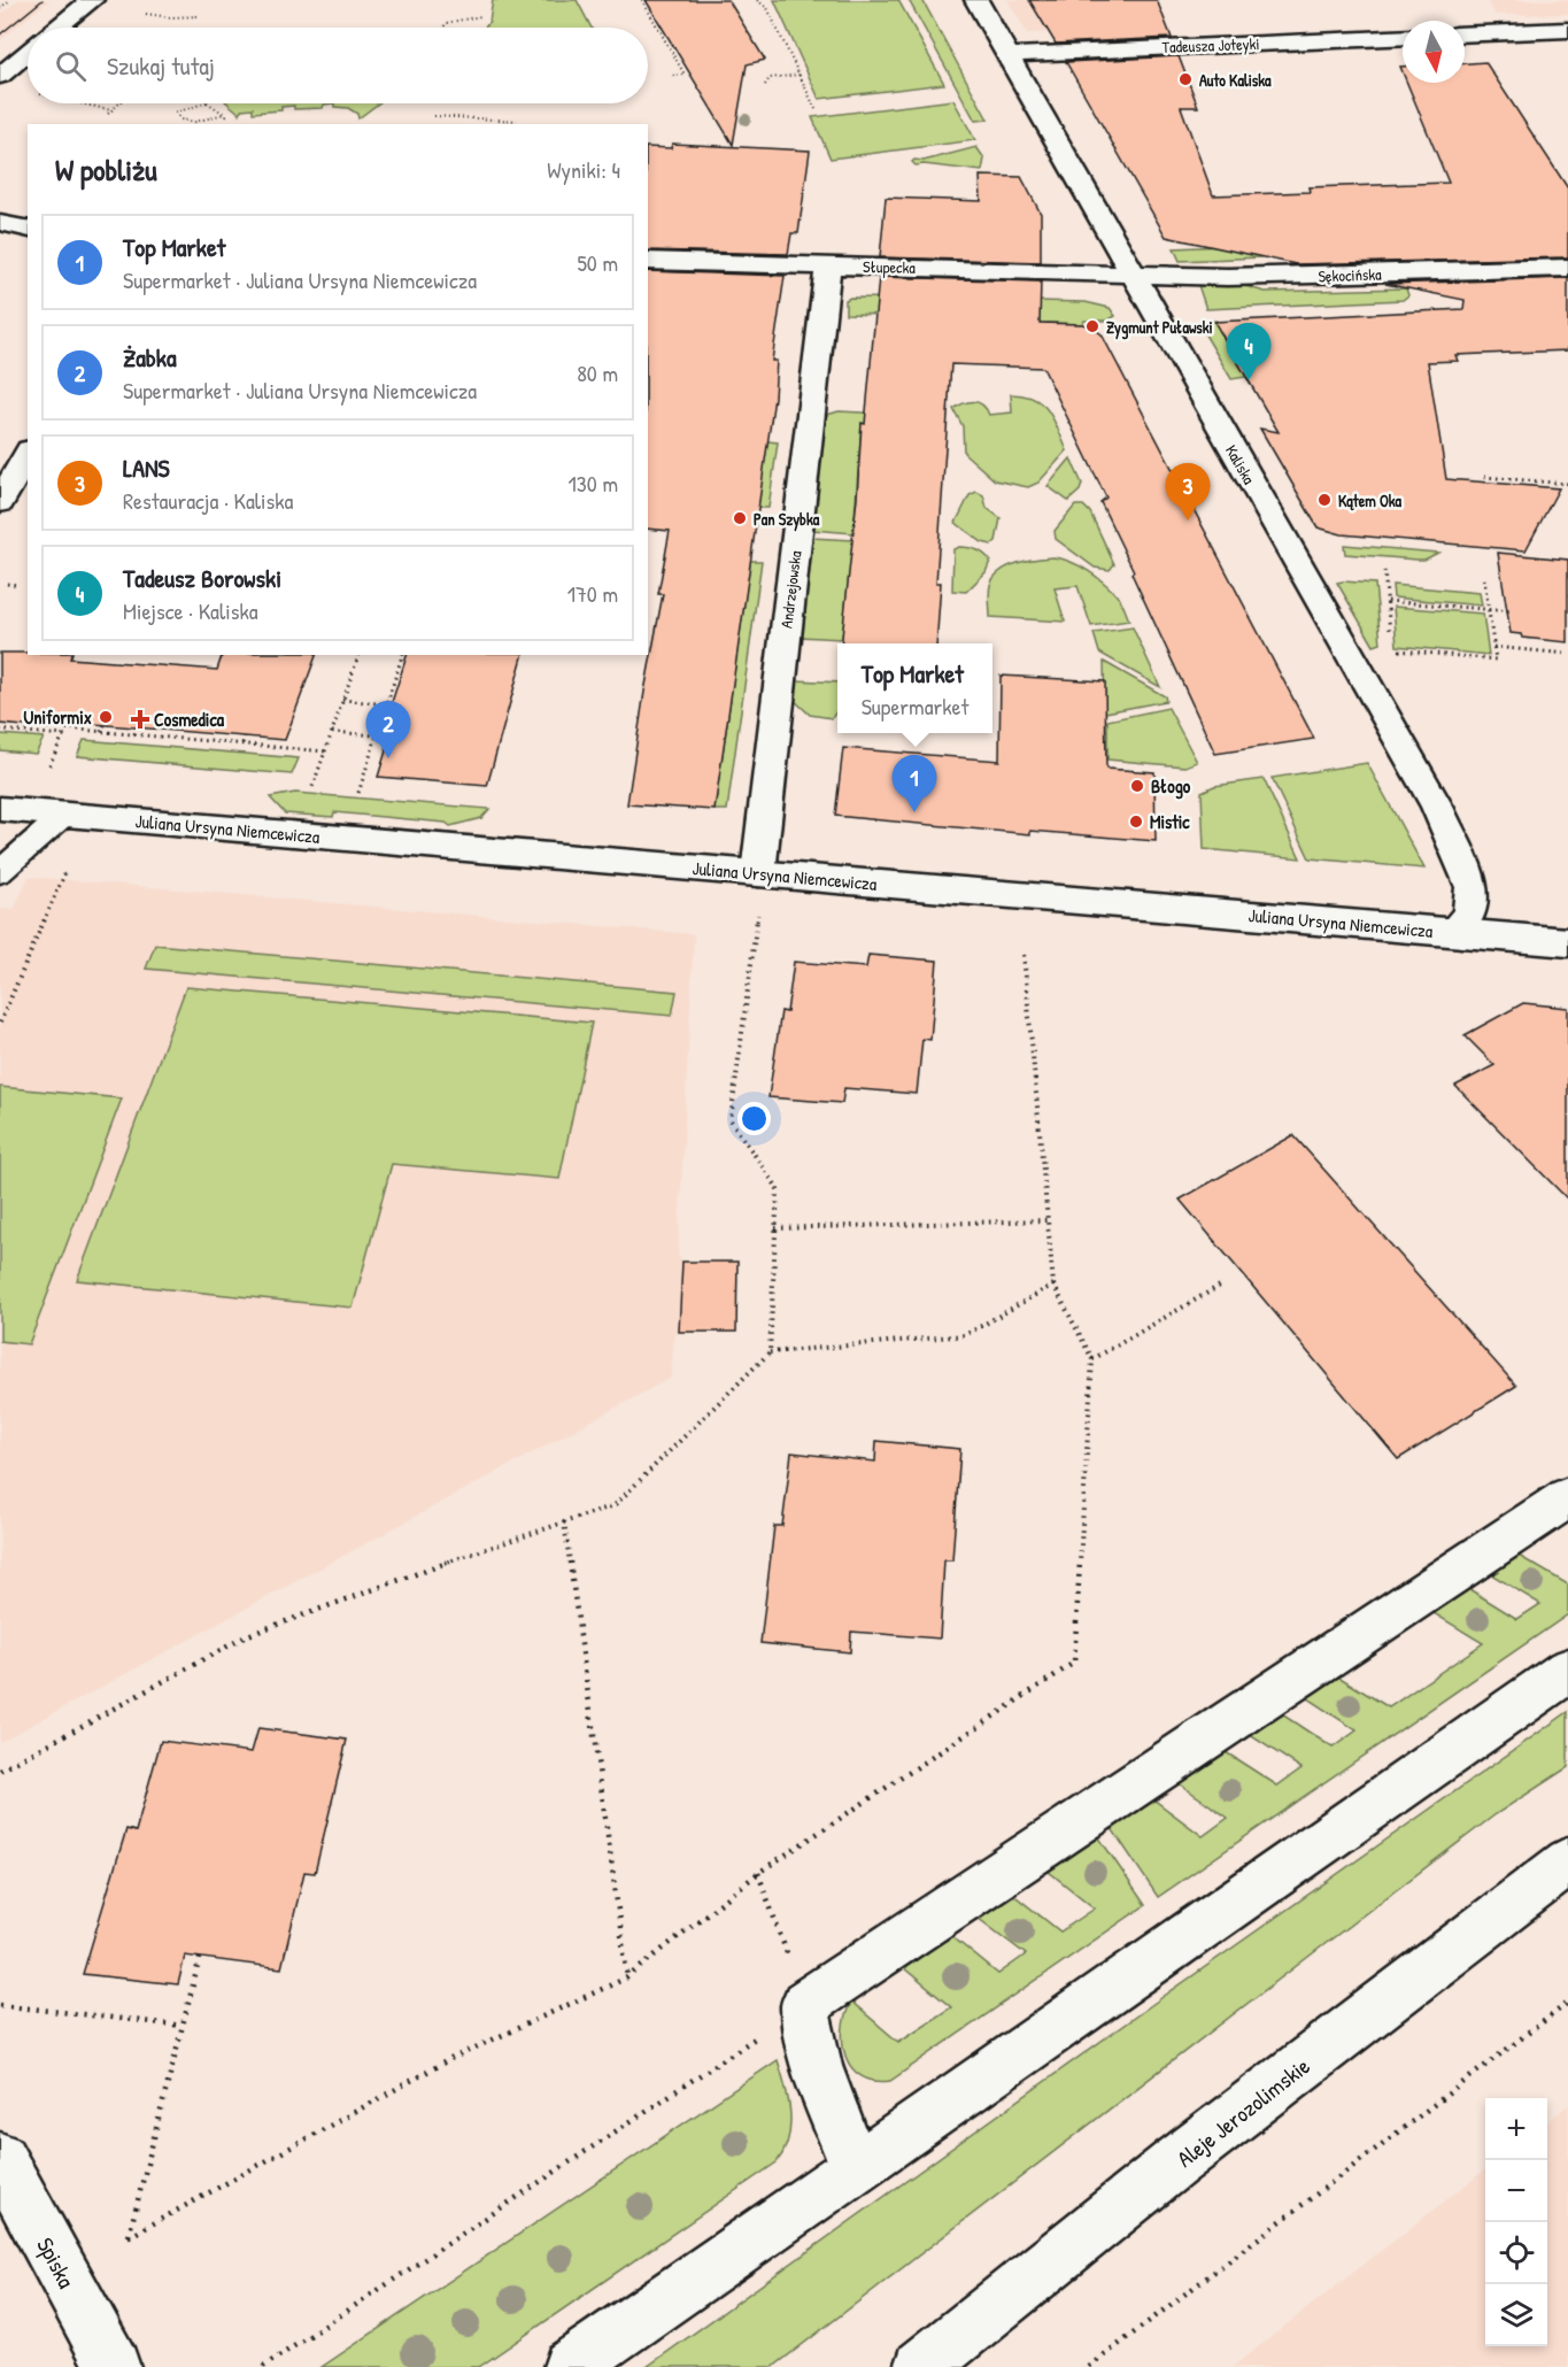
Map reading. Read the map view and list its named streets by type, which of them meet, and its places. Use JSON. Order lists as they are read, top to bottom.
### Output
{
  "streets": {
    "street": [
      "Tadeusza Joteyki",
      "Słupecka",
      "Sękocińska",
      "Kaliska",
      "Andrzejowska",
      "Juliana Ursyna Niemcewicza",
      "Aleje Jerozolimskie",
      "Spiska"
    ]
  },
  "crossings": [
    ["Tadeusza Joteyki", "Kaliska"],
    ["Słupecka", "Sękocińska"],
    ["Słupecka", "Kaliska"],
    ["Słupecka", "Andrzejowska"],
    ["Sękocińska", "Kaliska"],
    ["Kaliska", "Juliana Ursyna Niemcewicza"],
    ["Andrzejowska", "Juliana Ursyna Niemcewicza"]
  ],
  "places": {
    "other": [
      "Auto Kaliska",
      "Zygmunt Puławski",
      "Kątem Oka",
      "Pan Szybka",
      "Uniformix",
      "Błogo",
      "Mistic"
    ],
    "health": ["Cosmedica"]
  },
  "north": "bottom",
  "page": {
    "search": "Szukaj tutaj",
    "heading": ["W pobliżu", "Wyniki: 4"],
    "list": [
      {
        "mark": "1",
        "name": "Top Market",
        "note": "Supermarket · Juliana Ursyna Niemcewicza",
        "value": "50 m"
      },
      {
        "mark": "2",
        "name": "Żabka",
        "note": "Supermarket · Juliana Ursyna Niemcewicza",
        "value": "80 m"
      },
      {
        "mark": "3",
        "name": "LANS",
        "note": "Restauracja · Kaliska",
        "value": "130 m"
      },
      {
        "mark": "4",
        "name": "Tadeusz Borowski",
        "note": "Miejsce · Kaliska",
        "value": "170 m"
      }
    ],
    "pins": [
      "4",
      "3",
      "2",
      "1"
    ],
    "popup": ["Top Market", "Supermarket"],
    "map_buttons": ["+", "−"]
  }
}
